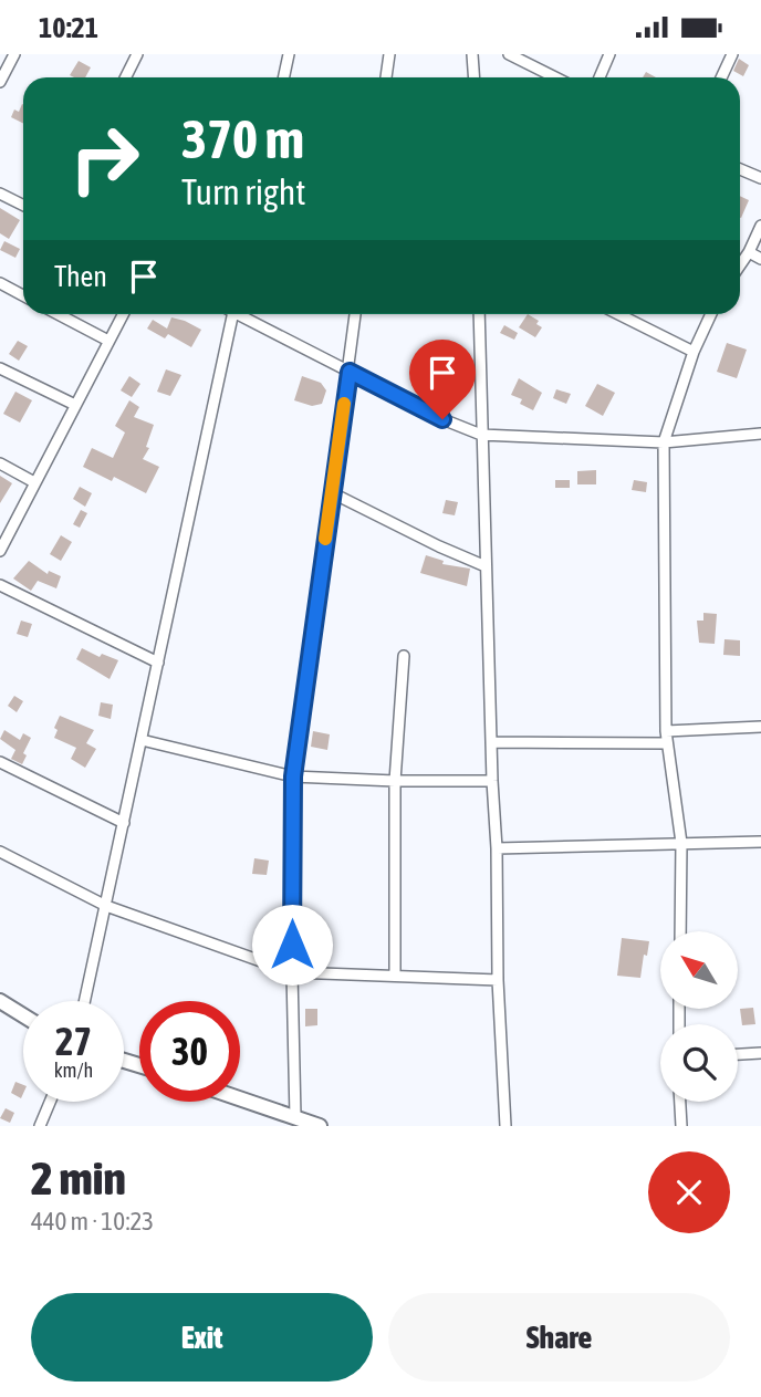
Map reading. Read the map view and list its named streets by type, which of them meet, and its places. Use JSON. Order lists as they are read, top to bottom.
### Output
{
  "north": "top left",
  "page": {
    "status": "10:21",
    "turn": ["370 m", "Turn right"],
    "then": "Then",
    "speed": "27 km/h",
    "limit": "30",
    "heading": ["2 min", "440 m · 10:23"],
    "buttons": ["Exit", "Share"]
  }
}
